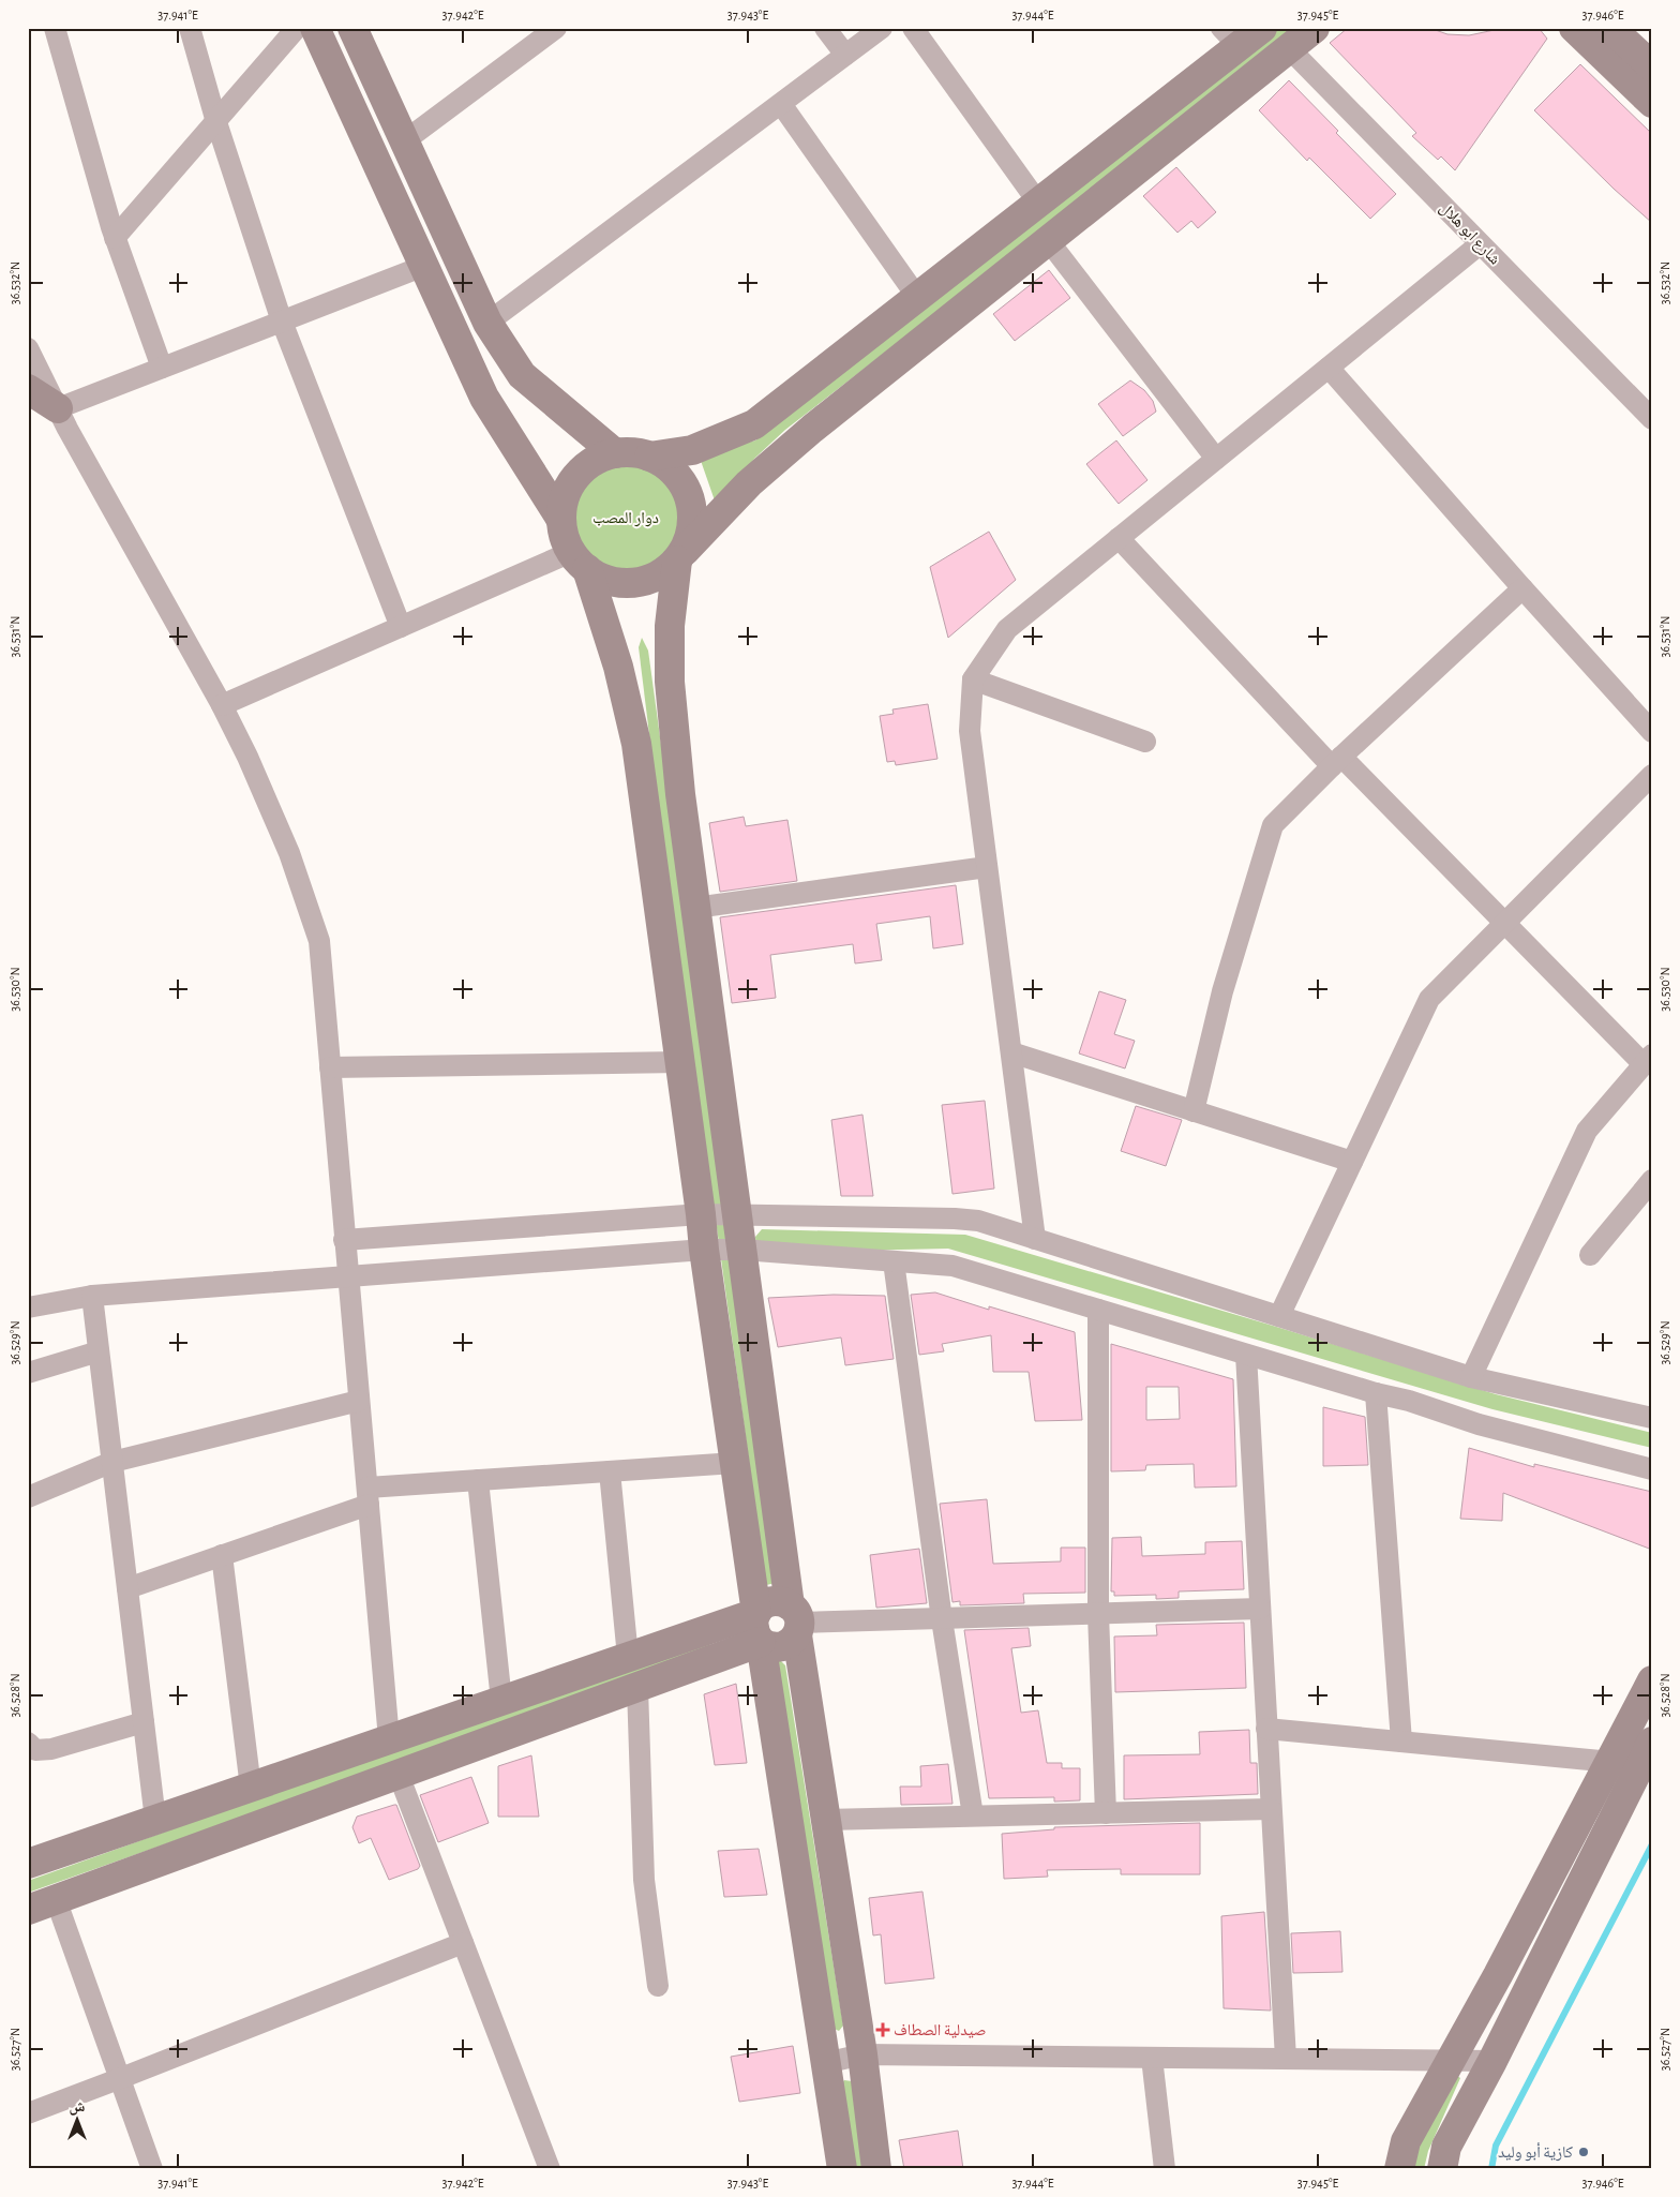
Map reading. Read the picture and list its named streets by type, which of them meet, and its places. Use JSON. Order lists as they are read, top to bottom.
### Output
{
  "streets": {
    "street": ["شارع ابو هلال"]
  },
  "parks": ["دوار المصب"],
  "places": {
    "health": ["صيدلية الصطاف"],
    "other": ["كازية أبو وليد"]
  },
  "north": "top",
  "coordinates": [
    "37.941°E",
    "37.942°E",
    "37.943°E",
    "37.944°E",
    "37.945°E",
    "37.946°E",
    "36.532°N",
    "36.531°N",
    "36.530°N",
    "36.529°N",
    "36.528°N",
    "36.527°N"
  ]
}
